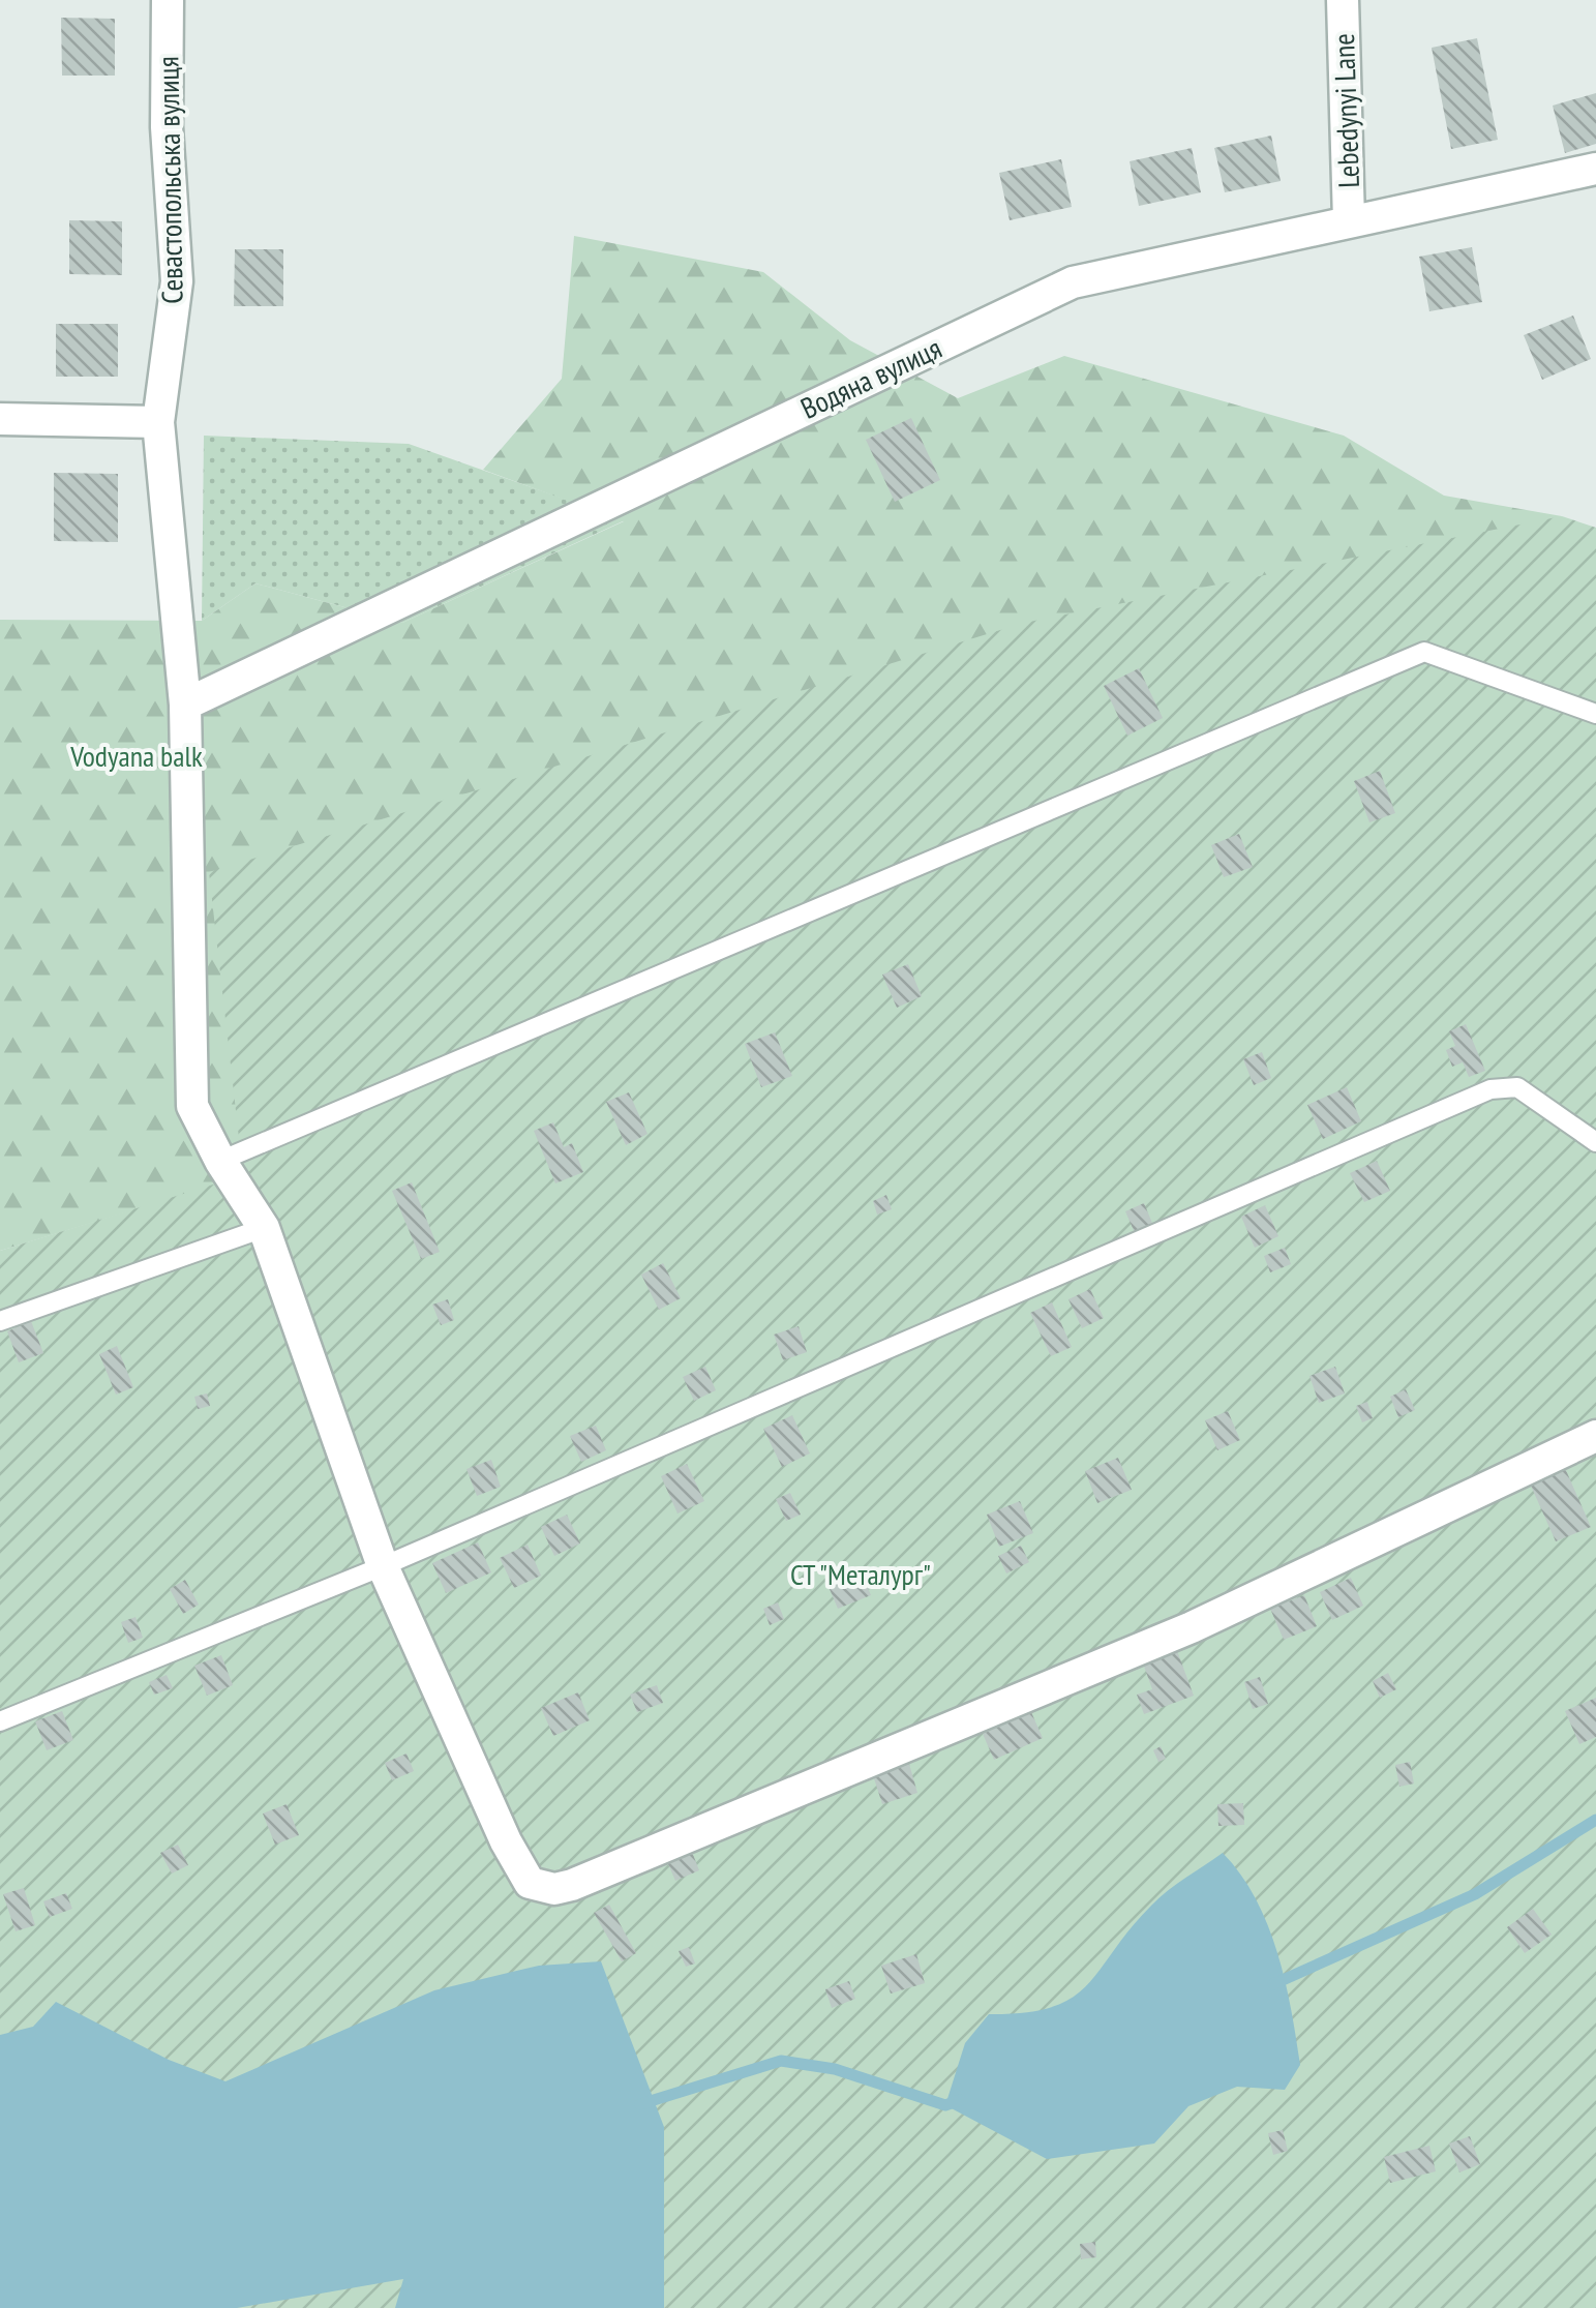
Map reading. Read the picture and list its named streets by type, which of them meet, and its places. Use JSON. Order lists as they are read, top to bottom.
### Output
{
  "streets": {
    "street": ["Lebedynyi Lane", "Севастопольська вулиця", "Водяна вулиця"]
  },
  "crossings": [
    ["Lebedynyi Lane", "Водяна вулиця"],
    ["Севастопольська вулиця", "Водяна вулиця"]
  ],
  "parks": ["Vodyana balk", "СТ \"Металург\""]
}
